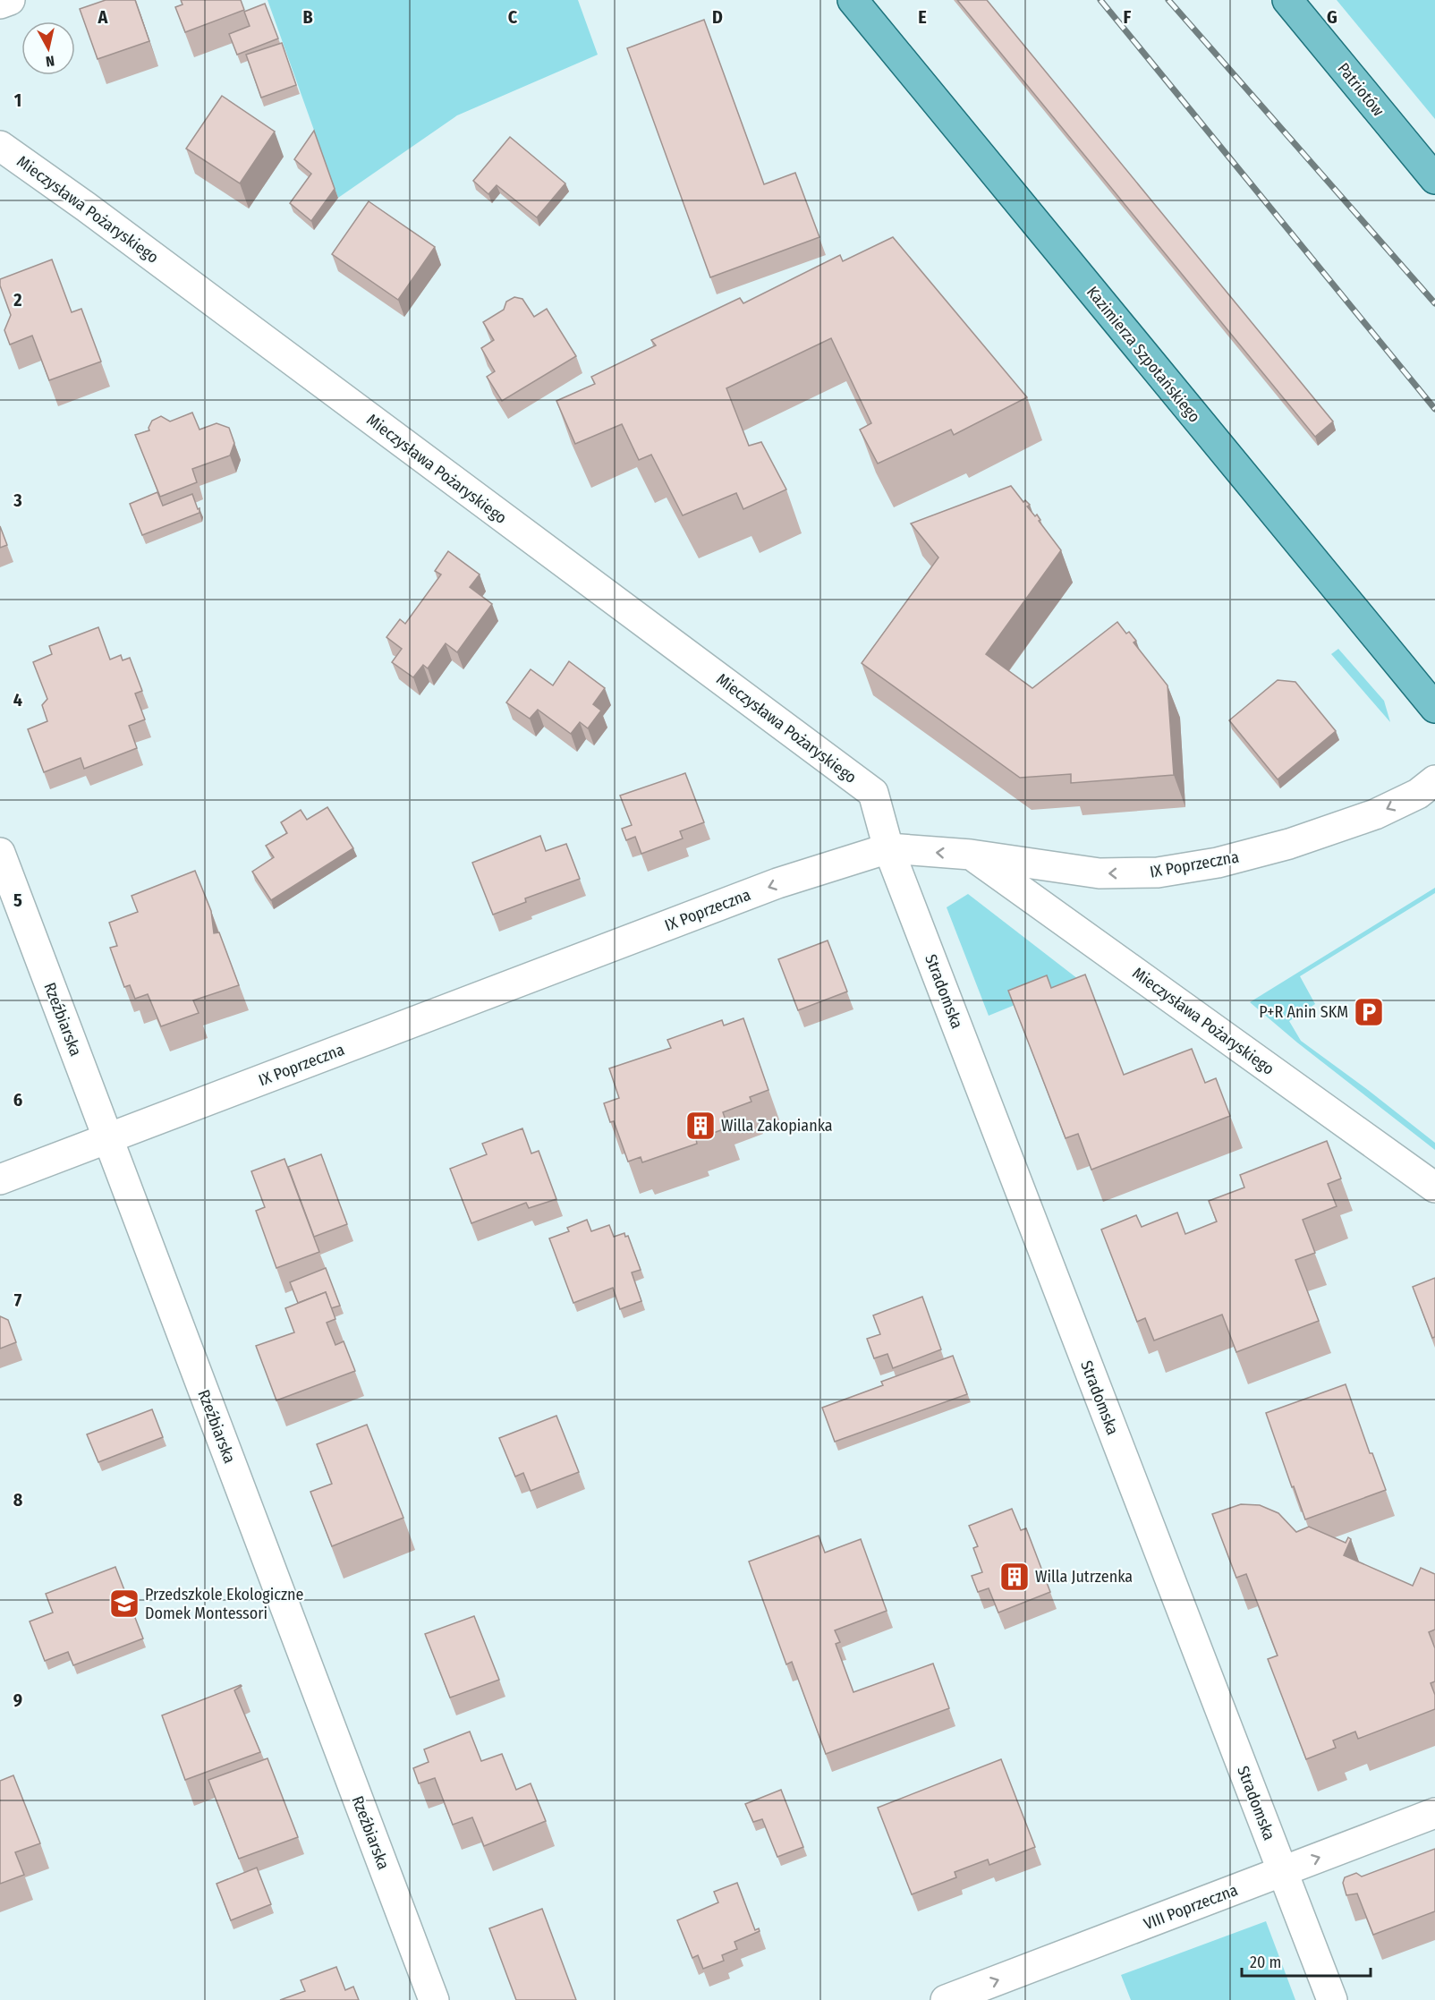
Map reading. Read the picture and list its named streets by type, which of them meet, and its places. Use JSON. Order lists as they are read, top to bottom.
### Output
{
  "streets": {
    "main road": ["Patriotów", "Kazimierza Szpotańskiego"],
    "street": [
      "Mieczysława Pożaryskiego",
      "IX Poprzeczna",
      "Stradomska",
      "Rzeźbiarska",
      "VIII Poprzeczna"
    ]
  },
  "crossings": [
    ["Mieczysława Pożaryskiego", "IX Poprzeczna"],
    ["Mieczysława Pożaryskiego", "Stradomska"],
    ["IX Poprzeczna", "Stradomska"],
    ["IX Poprzeczna", "Rzeźbiarska"],
    ["Stradomska", "VIII Poprzeczna"]
  ],
  "one_way": ["IX Poprzeczna", "VIII Poprzeczna"],
  "places": {
    "parking": ["P+R Anin SKM"],
    "building": ["Willa Zakopianka", "Willa Jutrzenka"],
    "school or university": ["Przedszkole Ekologiczne Domek Montessori"]
  },
  "scale_bar": "20 m",
  "north": "bottom",
  "grid": {
    "columns": [
      "A",
      "B",
      "C",
      "D",
      "E",
      "F",
      "G"
    ],
    "rows": [
      "1",
      "2",
      "3",
      "4",
      "5",
      "6",
      "7",
      "8",
      "9"
    ]
  }
}
